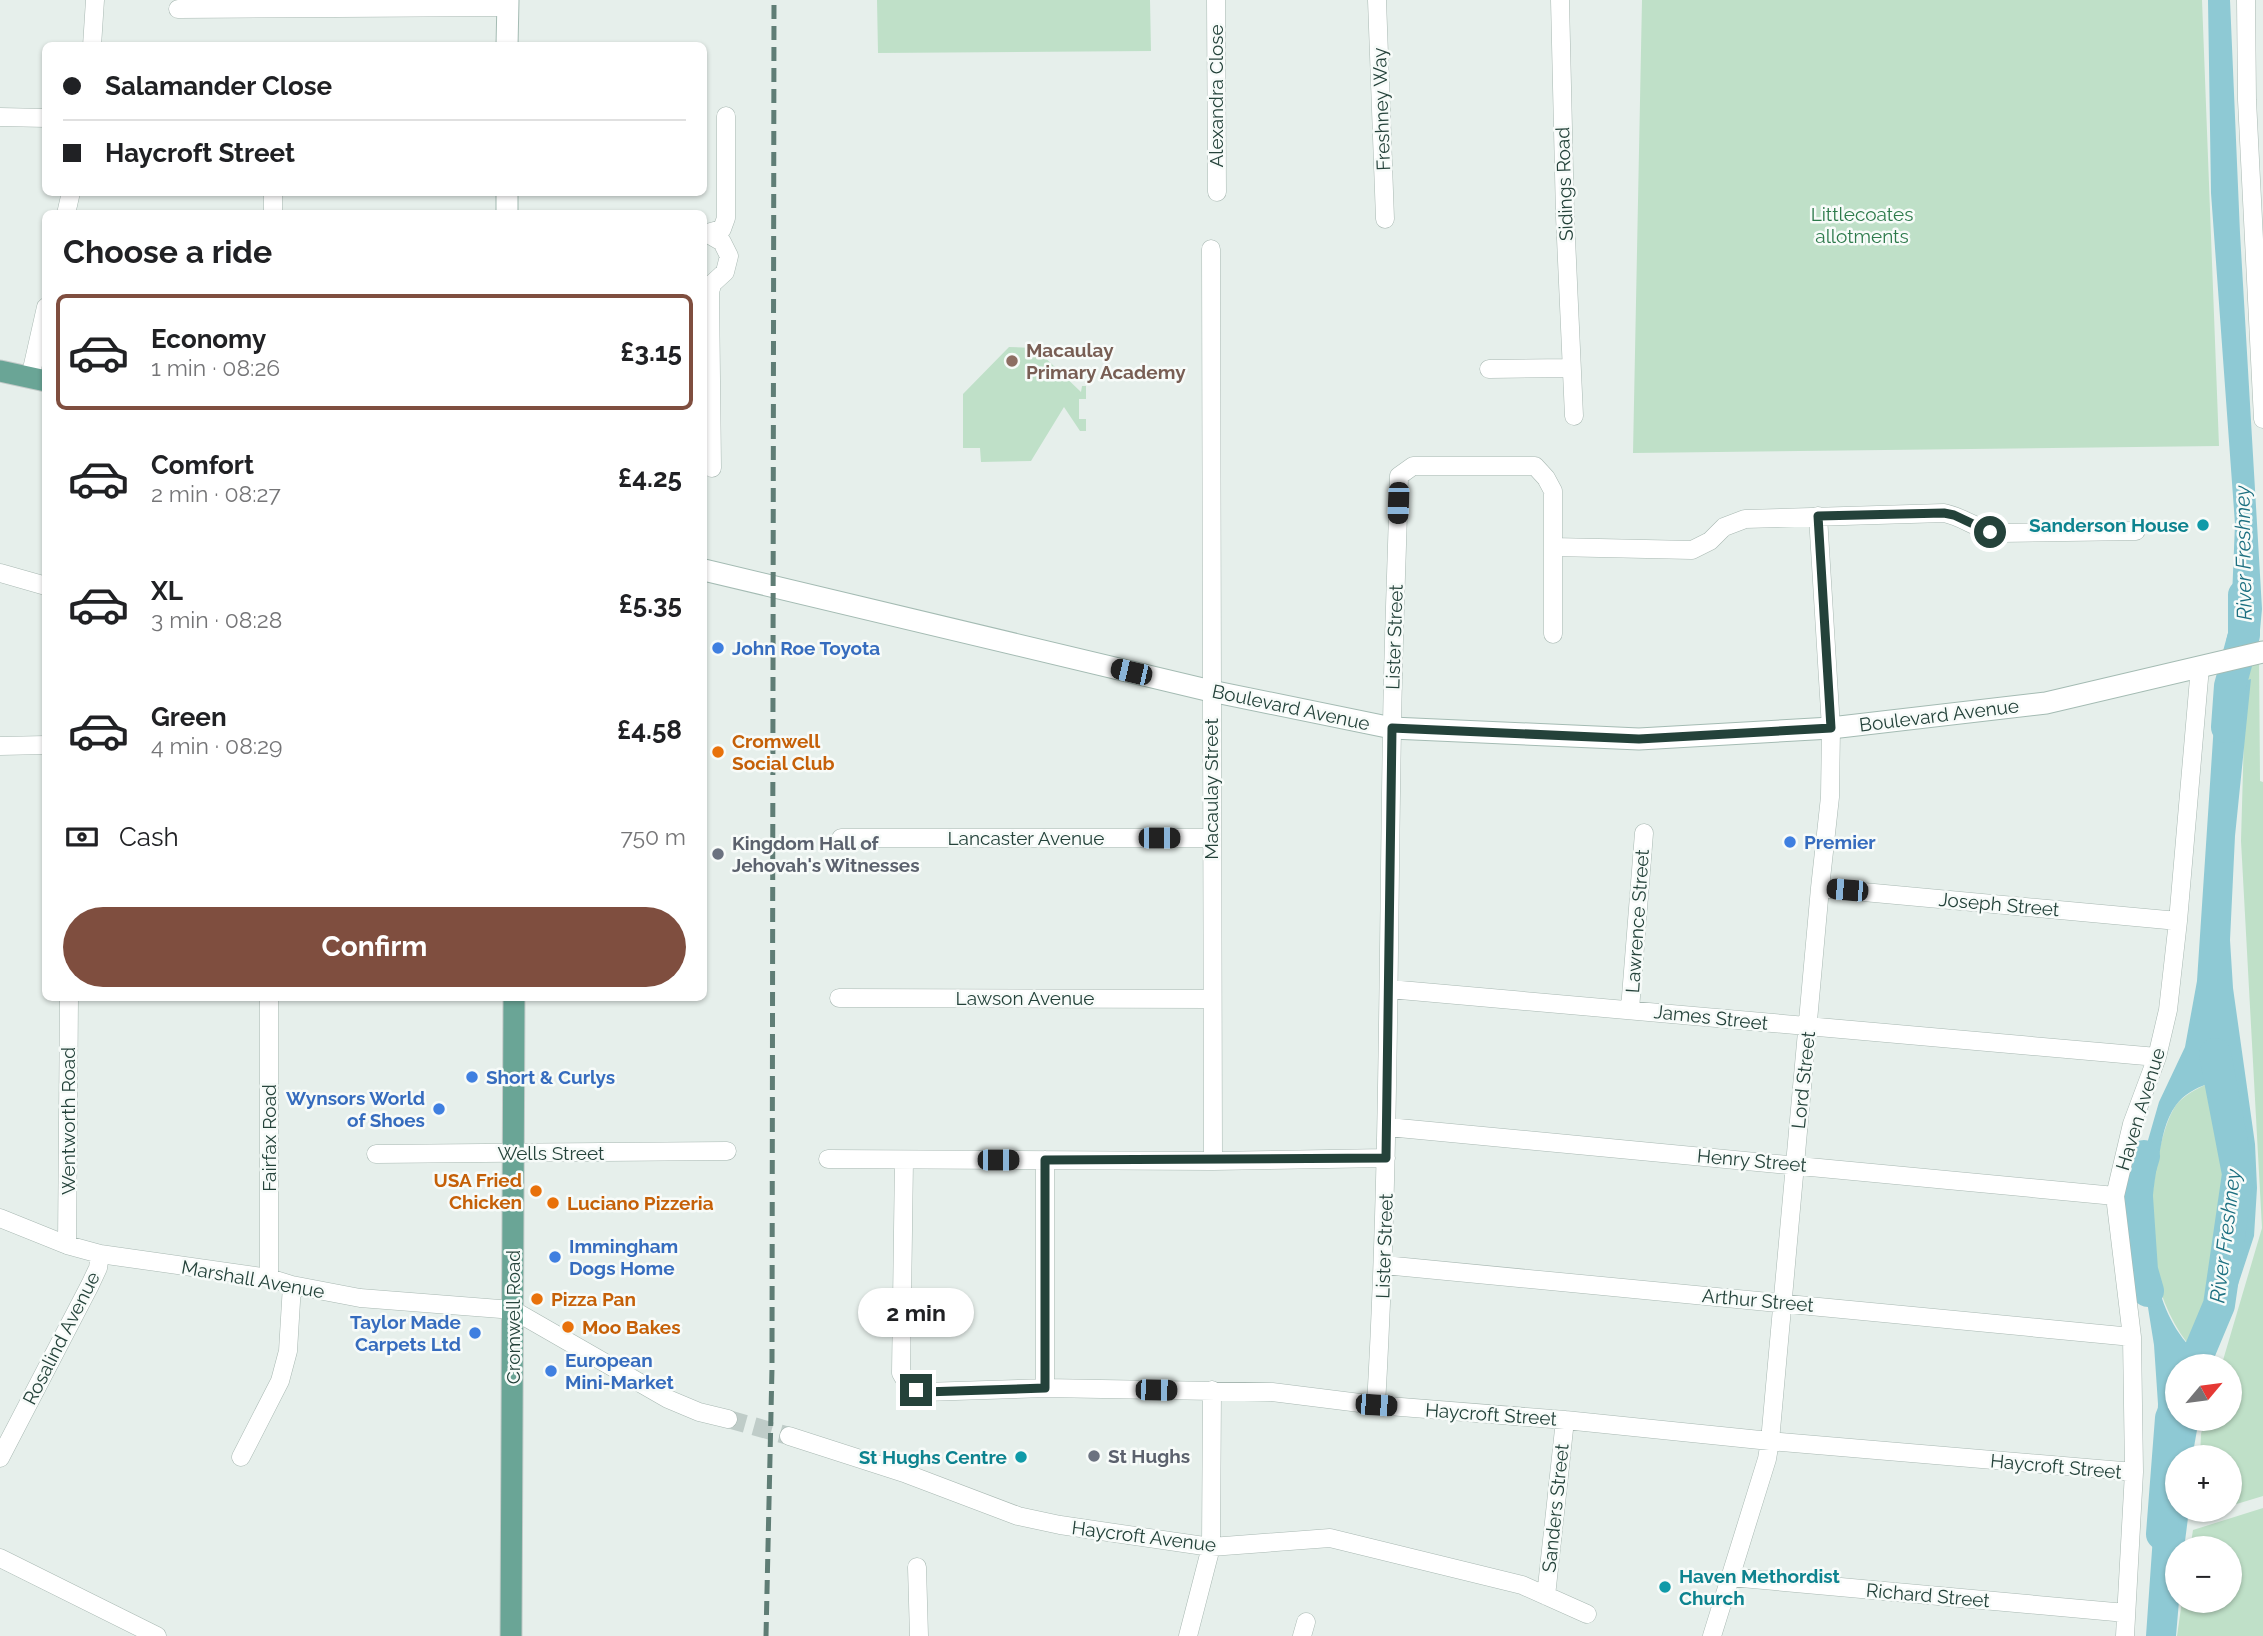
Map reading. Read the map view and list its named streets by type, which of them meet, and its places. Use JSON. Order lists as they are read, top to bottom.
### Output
{
  "streets": {
    "main road": ["Cromwell Road"],
    "street": [
      "Alexandra Close",
      "Freshney Way",
      "Sidings Road",
      "Lister Street",
      "Boulevard Avenue",
      "Macaulay Street",
      "Lancaster Avenue",
      "Joseph Street",
      "Lawrence Street",
      "Lawson Avenue",
      "James Street",
      "Lord Street",
      "Haven Avenue",
      "Wentworth Road",
      "Fairfax Road",
      "Wells Street",
      "Henry Street",
      "Marshall Avenue",
      "Arthur Street",
      "Rosalind Avenue",
      "Haycroft Street",
      "Sanders Street",
      "Haycroft Avenue",
      "Richard Street"
    ]
  },
  "crossings": [
    ["Lister Street", "Boulevard Avenue"],
    ["Lister Street", "James Street"],
    ["Lister Street", "Henry Street"],
    ["Lister Street", "Arthur Street"],
    ["Lister Street", "Haycroft Street"],
    ["Boulevard Avenue", "Macaulay Street"],
    ["Boulevard Avenue", "Lord Street"],
    ["Boulevard Avenue", "Haven Avenue"],
    ["Macaulay Street", "Lancaster Avenue"],
    ["Macaulay Street", "Lawson Avenue"],
    ["Joseph Street", "Lord Street"],
    ["Joseph Street", "Haven Avenue"],
    ["Lawrence Street", "James Street"],
    ["James Street", "Lord Street"],
    ["James Street", "Haven Avenue"],
    ["Lord Street", "Henry Street"],
    ["Lord Street", "Arthur Street"],
    ["Lord Street", "Haycroft Street"],
    ["Lord Street", "Richard Street"],
    ["Haven Avenue", "Henry Street"],
    ["Haven Avenue", "Arthur Street"],
    ["Haven Avenue", "Haycroft Street"],
    ["Haven Avenue", "Richard Street"],
    ["Wentworth Road", "Marshall Avenue"],
    ["Fairfax Road", "Marshall Avenue"],
    ["Wells Street", "Cromwell Road"],
    ["Marshall Avenue", "Cromwell Road"],
    ["Marshall Avenue", "Rosalind Avenue"],
    ["Haycroft Street", "Sanders Street"],
    ["Sanders Street", "Haycroft Avenue"]
  ],
  "water": ["River Freshney"],
  "parks": ["Littlecoates allotments"],
  "places": [
    "Macaulay Primary Academy",
    "Sanderson House",
    "John Roe Toyota",
    "Cromwell Social Club",
    "Premier",
    "Kingdom Hall of Jehovah's Witnesses",
    "Short & Curlys",
    "Wynsors World of Shoes",
    "USA Fried Chicken",
    "Luciano Pizzeria",
    "Immingham Dogs Home",
    "Pizza Pan",
    "Moo Bakes",
    "Taylor Made Carpets Ltd",
    "European Mini-Market",
    "St Hughs",
    "St Hughs Centre",
    "Haven Methordist Church"
  ],
  "north": "top right",
  "page": {
    "banner": ["Salamander Close", "Haycroft Street"],
    "heading": "Choose a ride",
    "list": [
      {
        "name": "Economy",
        "note": "1 min · 08:26",
        "value": "£3.15"
      },
      {
        "name": "Comfort",
        "note": "2 min · 08:27",
        "value": "£4.25"
      },
      {
        "name": "XL",
        "note": "3 min · 08:28",
        "value": "£5.35"
      },
      {
        "name": "Green",
        "note": "4 min · 08:29",
        "value": "£4.58"
      }
    ],
    "pay": ["Cash", "750 m"],
    "buttons": "Confirm",
    "bubble": "2 min",
    "map_buttons": ["+", "−"]
  }
}
